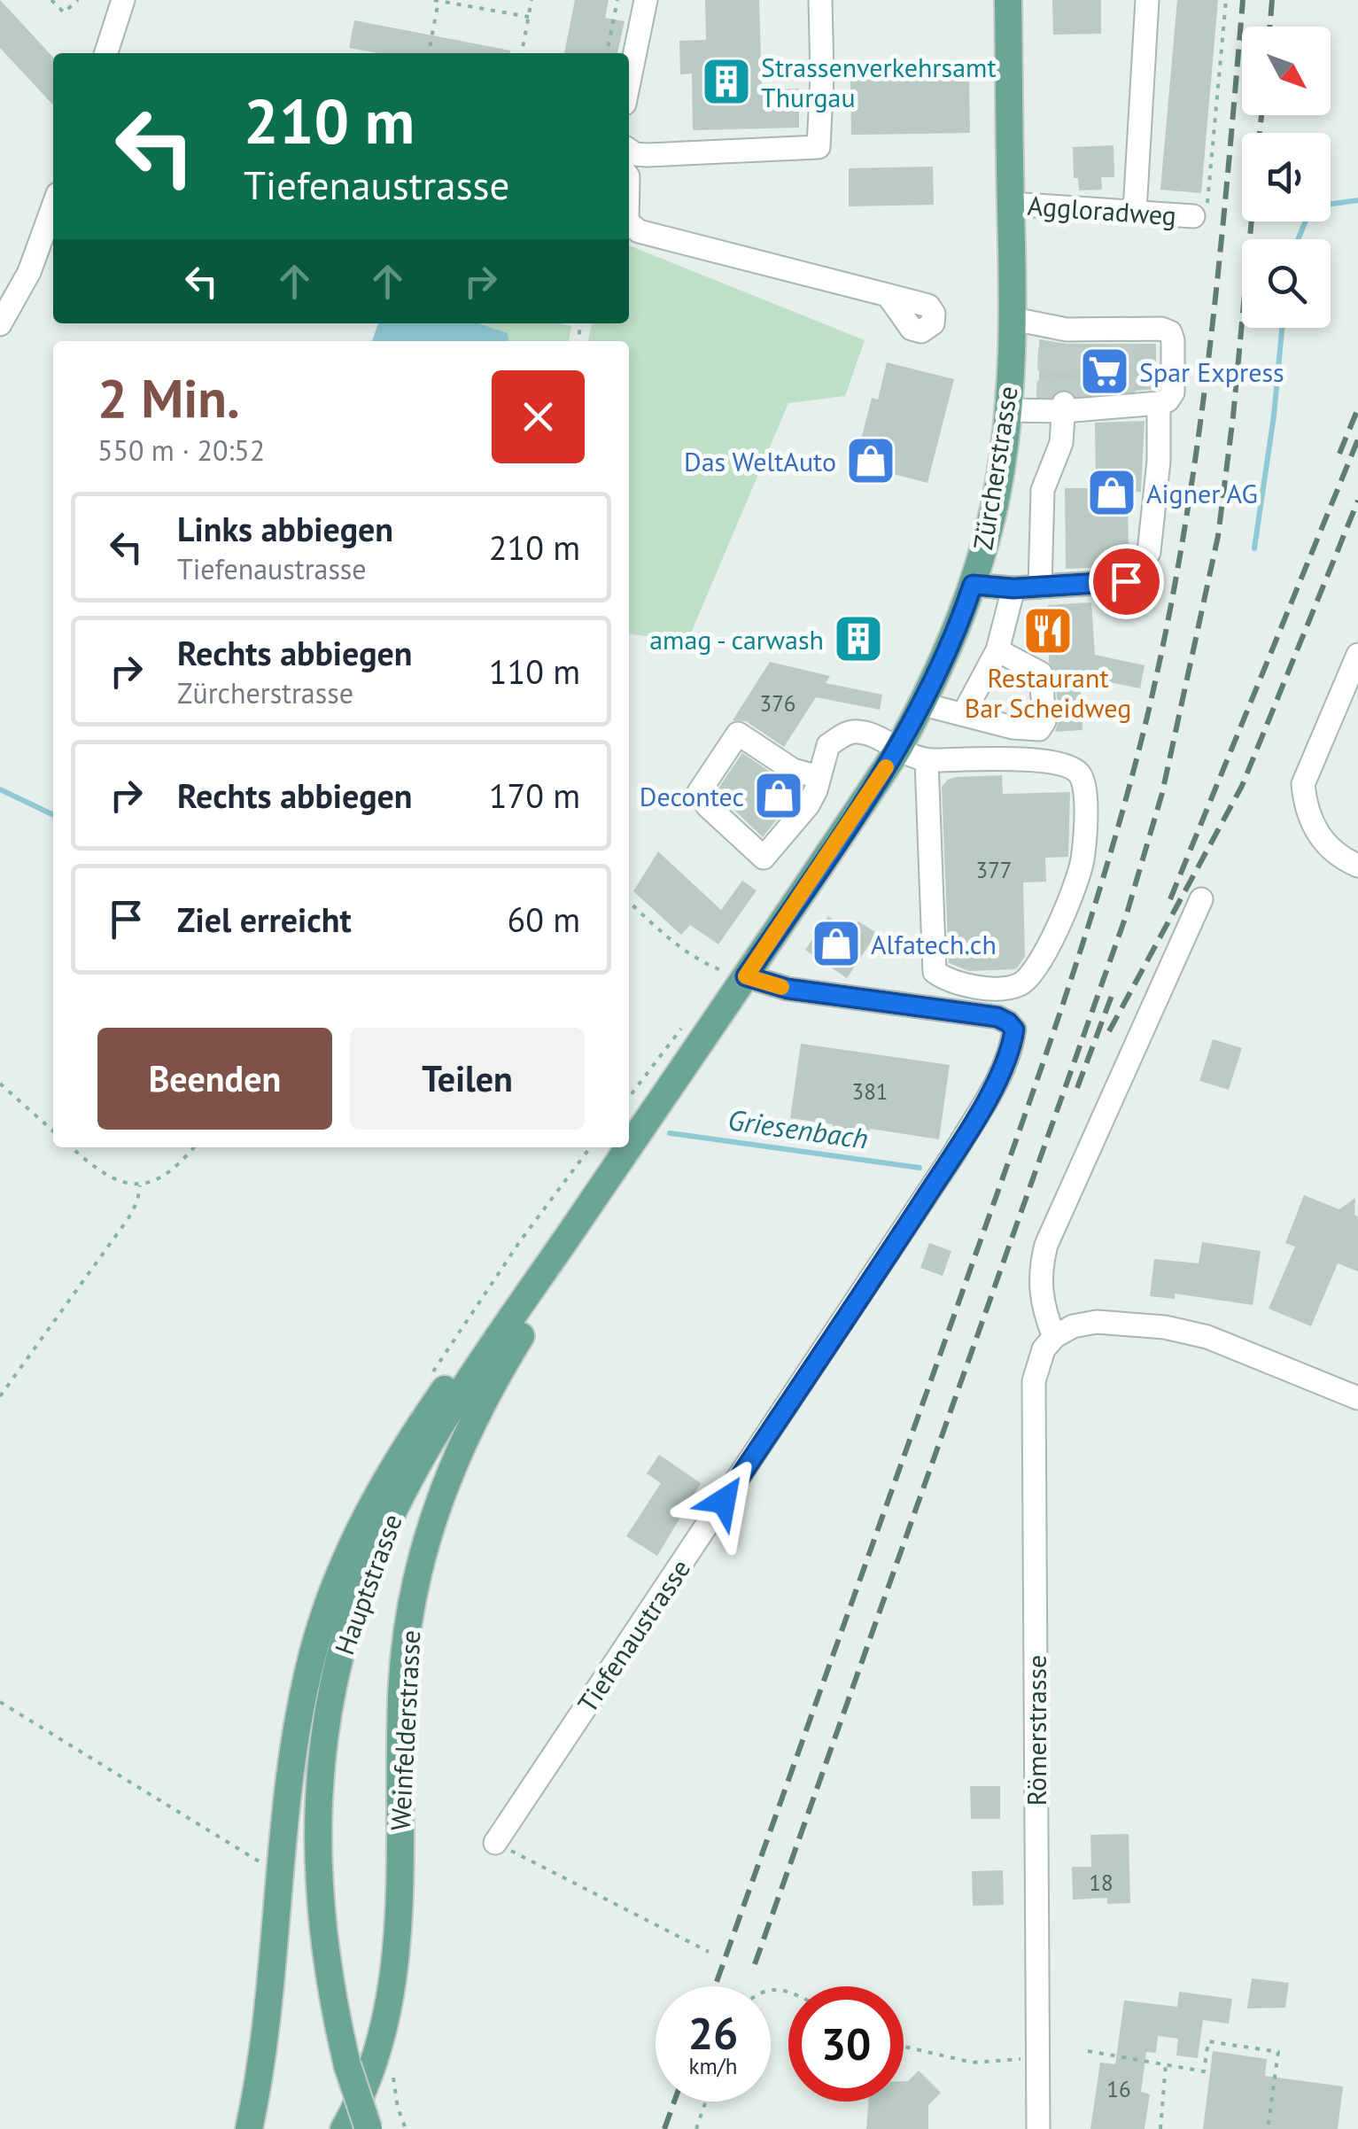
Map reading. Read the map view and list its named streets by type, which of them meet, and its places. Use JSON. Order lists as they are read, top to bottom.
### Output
{
  "streets": {
    "main road": ["Zürcherstrasse", "Hauptstrasse", "Weinfelderstrasse"],
    "street": ["Aggloradweg", "Tiefenaustrasse", "Römerstrasse"]
  },
  "crossings": [
    ["Aggloradweg", "Zürcherstrasse"],
    ["Zürcherstrasse", "Hauptstrasse"],
    ["Zürcherstrasse", "Tiefenaustrasse"],
    ["Zürcherstrasse", "Weinfelderstrasse"],
    ["Hauptstrasse", "Weinfelderstrasse"]
  ],
  "water": ["Griesenbach"],
  "places": {
    "building": ["Strassenverkehrsamt Thurgau", "amag - carwash"],
    "supermarket": ["Spar Express"],
    "shop": [
      "Das WeltAuto",
      "Aigner AG",
      "Decontec",
      "Alfatech.ch"
    ],
    "restaurant": ["Restaurant Bar Scheidweg"]
  },
  "house_numbers": [
    "376",
    "377",
    "381",
    "18",
    "16"
  ],
  "north": "bottom right",
  "page": {
    "turn": ["210 m", "Tiefenaustrasse"],
    "heading": ["2 Min.", "550 m · 20:52"],
    "list": [
      {
        "name": "Links abbiegen",
        "note": "Tiefenaustrasse",
        "value": "210 m"
      },
      {
        "name": "Rechts abbiegen",
        "note": "Zürcherstrasse",
        "value": "110 m"
      },
      {
        "name": "Rechts abbiegen",
        "value": "170 m"
      },
      {
        "name": "Ziel erreicht",
        "value": "60 m"
      }
    ],
    "buttons": ["Beenden", "Teilen"],
    "speed": "26 km/h",
    "limit": "30"
  }
}
